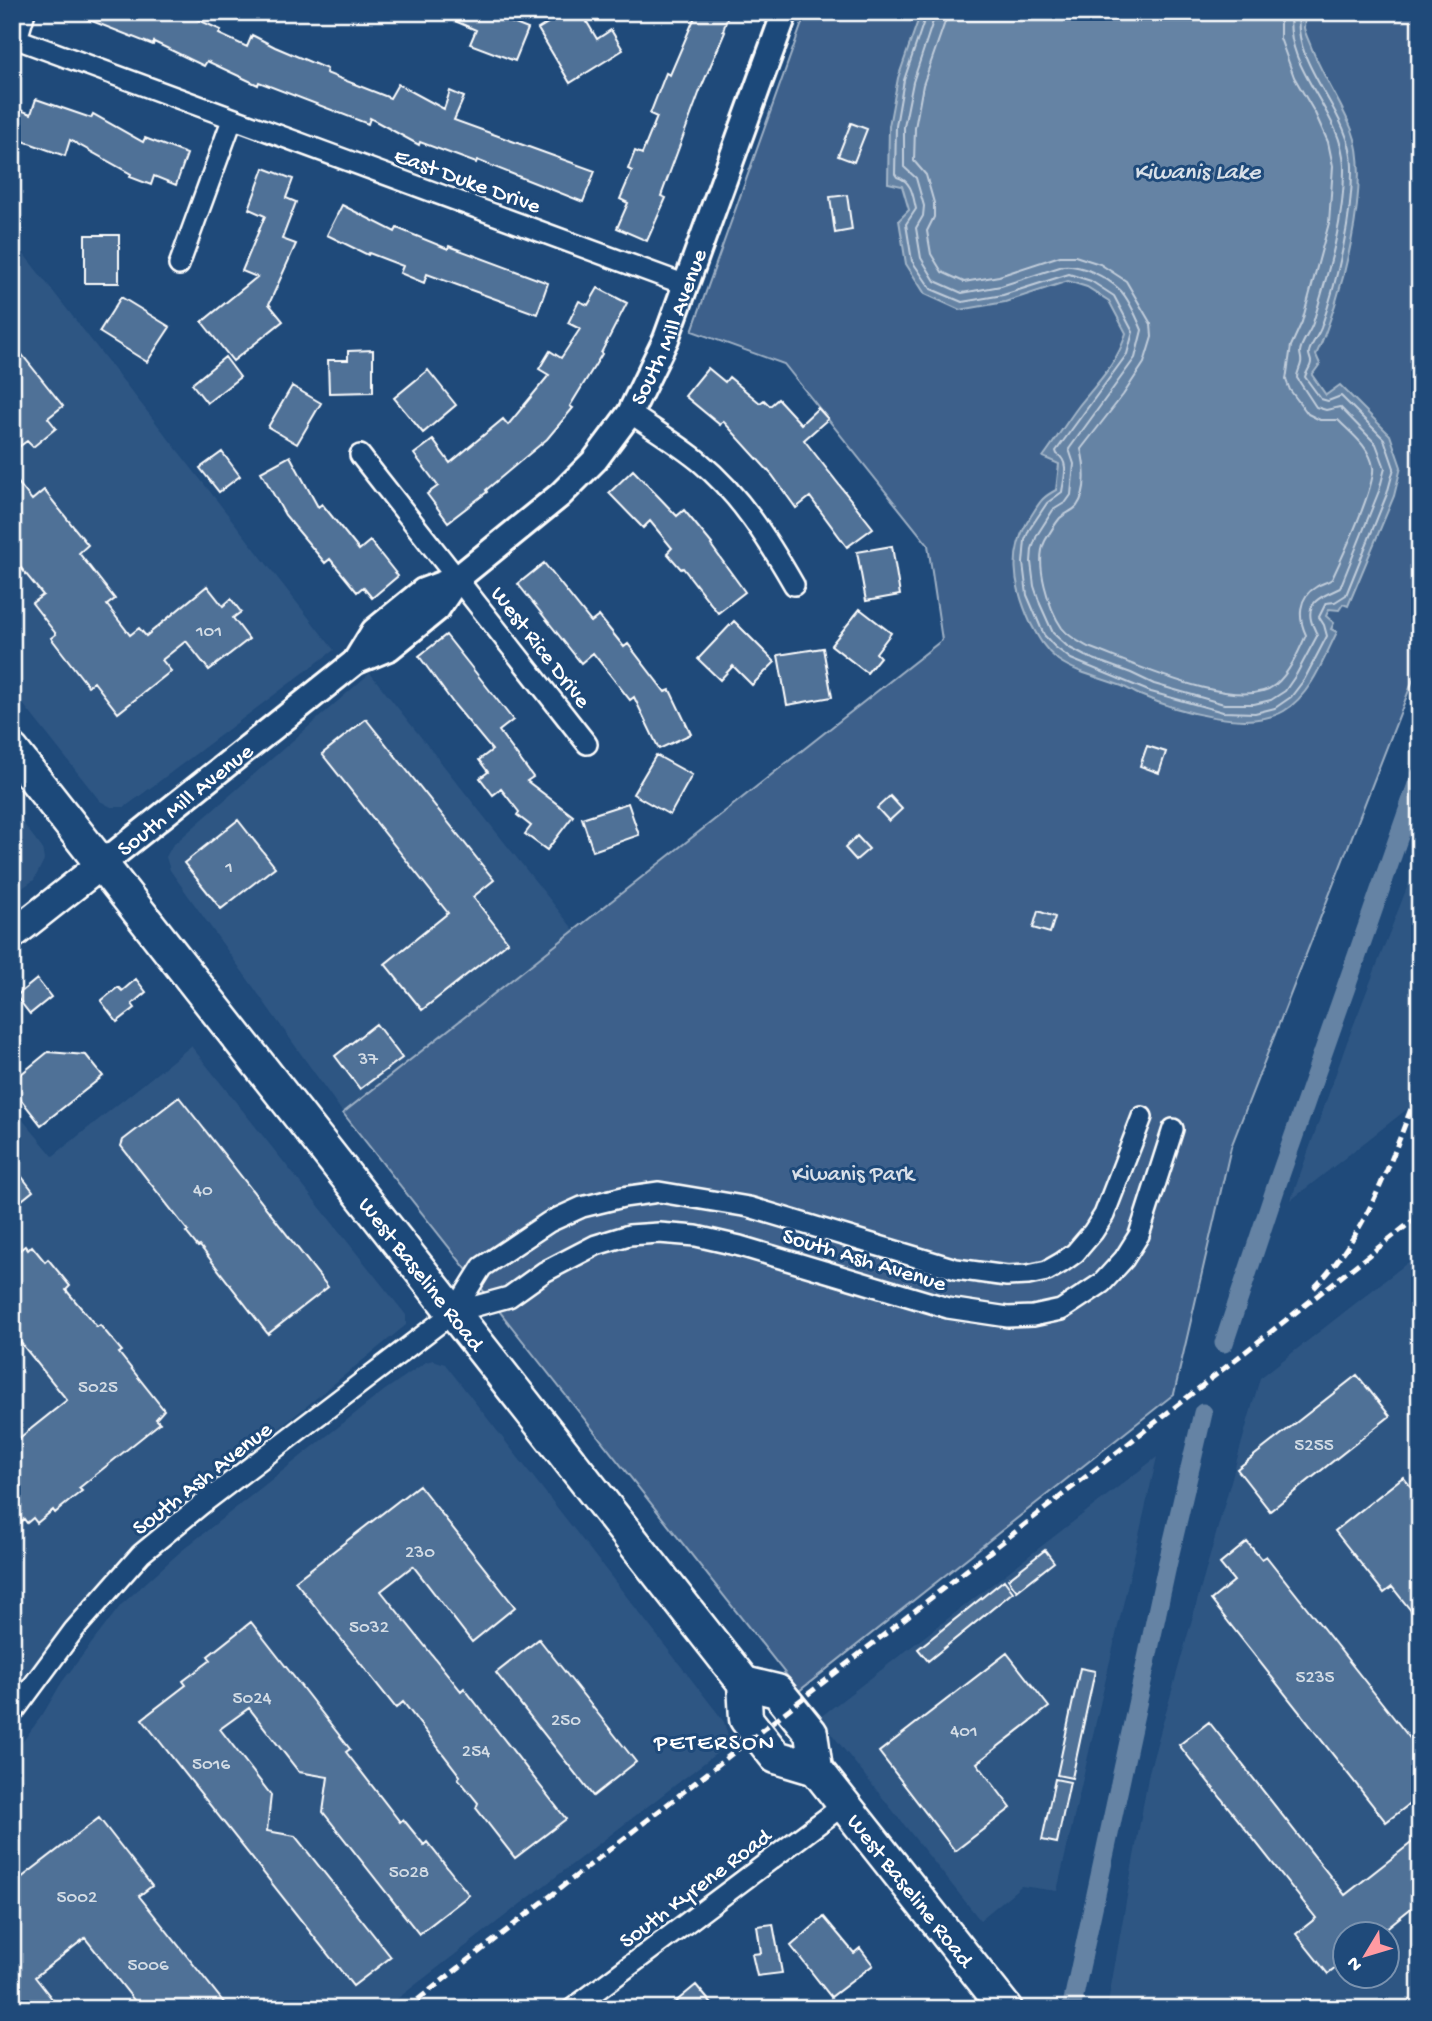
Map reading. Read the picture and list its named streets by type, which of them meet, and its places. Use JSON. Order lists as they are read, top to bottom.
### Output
{
  "streets": {
    "main road": ["South Mill Avenue", "West Baseline Road"],
    "street": [
      "East Duke Drive",
      "West Rice Drive",
      "South Ash Avenue",
      "South Kyrene Road"
    ]
  },
  "crossings": [
    ["East Duke Drive", "South Mill Avenue"],
    ["South Mill Avenue", "West Rice Drive"],
    ["South Mill Avenue", "West Baseline Road"],
    ["South Ash Avenue", "West Baseline Road"],
    ["West Baseline Road", "South Kyrene Road"]
  ],
  "districts": ["PETERSON"],
  "water": ["Kiwanis Lake"],
  "parks": ["Kiwanis Park"],
  "house_numbers": [
    "101",
    "1",
    "37",
    "40",
    "5025",
    "5255",
    "230",
    "5032",
    "5235",
    "5024",
    "250",
    "401",
    "254",
    "5016",
    "5028",
    "5002",
    "5006"
  ],
  "north": "bottom left"
}
